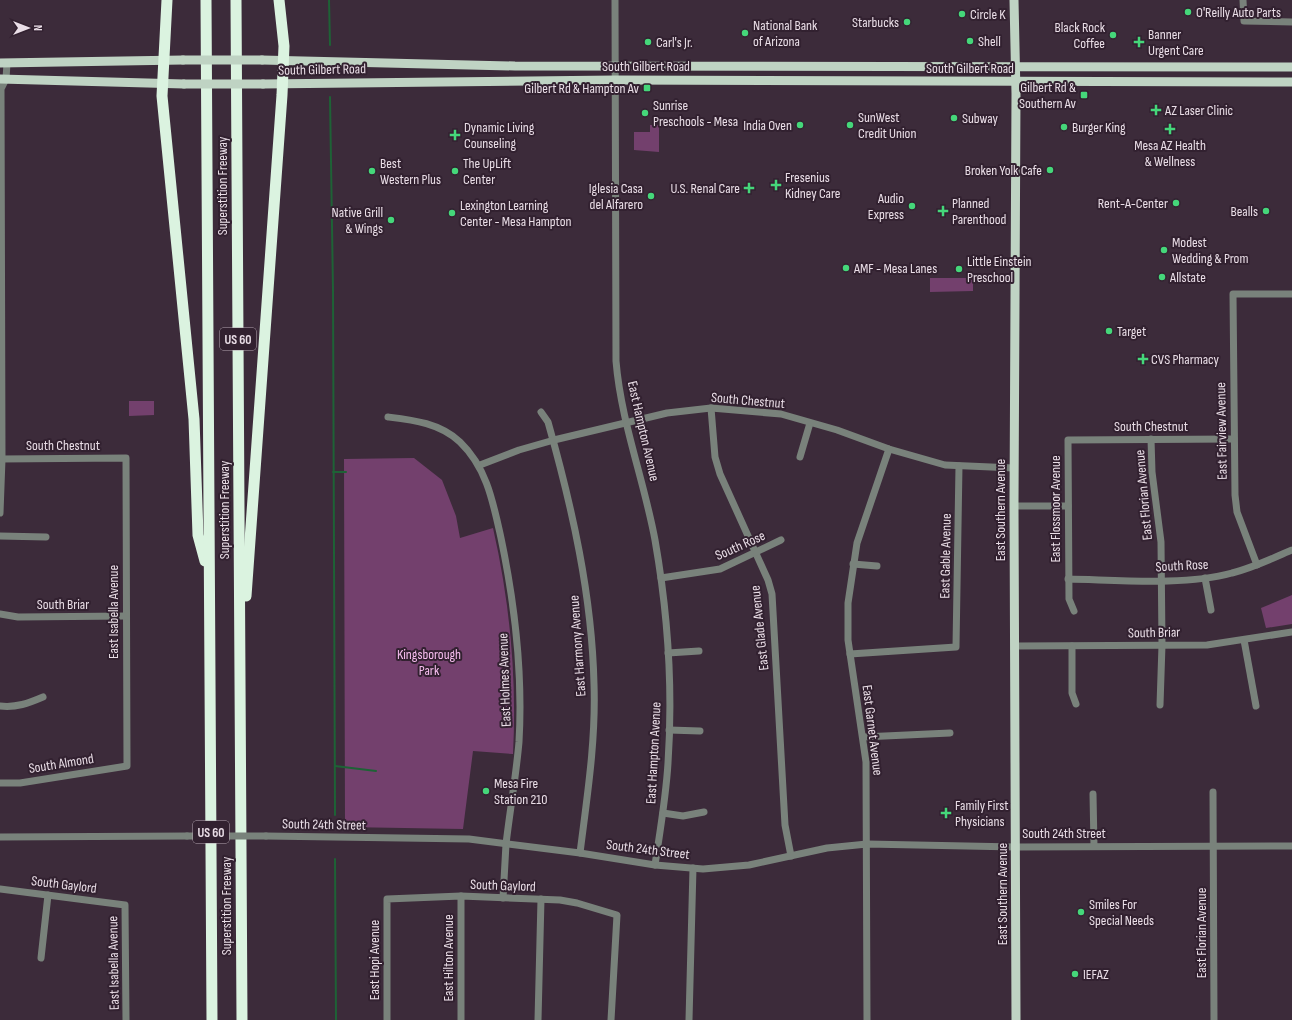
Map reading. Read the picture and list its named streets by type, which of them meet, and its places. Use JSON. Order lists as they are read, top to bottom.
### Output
{
  "streets": {
    "highway": ["Superstition Freeway", "US 60"],
    "main road": ["South Gilbert Road", "East Southern Avenue"],
    "street": [
      "South Chestnut",
      "East Hampton Avenue",
      "East Fairview Avenue",
      "East Florian Avenue",
      "East Flossmoor Avenue",
      "South Rose",
      "East Gable Avenue",
      "South Briar",
      "East Isabella Avenue",
      "East Glade Avenue",
      "East Harmony Avenue",
      "East Holmes Avenue",
      "East Garnet Avenue",
      "South Almond",
      "South 24th Street",
      "South Gaylord",
      "East Hilton Avenue",
      "East Hopi Avenue"
    ]
  },
  "crossings": [
    ["South Gilbert Road", "East Hampton Avenue"],
    ["South Gilbert Road", "East Southern Avenue"],
    ["South Chestnut", "East Hampton Avenue"],
    ["South Chestnut", "East Fairview Avenue"],
    ["South Chestnut", "East Florian Avenue"],
    ["South Chestnut", "East Flossmoor Avenue"],
    ["South Chestnut", "East Southern Avenue"],
    ["South Chestnut", "East Gable Avenue"],
    ["South Chestnut", "East Isabella Avenue"],
    ["South Chestnut", "East Glade Avenue"],
    ["South Chestnut", "East Harmony Avenue"],
    ["South Chestnut", "East Holmes Avenue"],
    ["South Chestnut", "East Garnet Avenue"],
    ["East Hampton Avenue", "South Rose"],
    ["East Hampton Avenue", "South 24th Street"],
    ["East Fairview Avenue", "South Rose"],
    ["East Florian Avenue", "South Rose"],
    ["East Florian Avenue", "South Briar"],
    ["East Florian Avenue", "South 24th Street"],
    ["East Flossmoor Avenue", "South Rose"],
    ["East Southern Avenue", "South Briar"],
    ["East Southern Avenue", "South 24th Street"],
    ["South Rose", "East Glade Avenue"],
    ["East Gable Avenue", "East Garnet Avenue"],
    ["South Briar", "East Isabella Avenue"],
    ["East Isabella Avenue", "South Almond"],
    ["East Isabella Avenue", "South Gaylord"],
    ["East Glade Avenue", "South 24th Street"],
    ["East Harmony Avenue", "South 24th Street"],
    ["East Holmes Avenue", "South 24th Street"],
    ["East Holmes Avenue", "South Gaylord"],
    ["East Garnet Avenue", "South 24th Street"],
    ["South Gaylord", "East Hilton Avenue"],
    ["South Gaylord", "East Hopi Avenue"]
  ],
  "parks": ["Kingsborough Park"],
  "places": {
    "other": [
      "O'Reilly Auto Parts",
      "Circle K",
      "Starbucks",
      "National Bank of Arizona",
      "Black Rock Coffee",
      "Shell",
      "Carl's Jr.",
      "Sunrise Preschools - Mesa",
      "Subway",
      "India Oven",
      "SunWest Credit Union",
      "Burger King",
      "Broken Yolk Cafe",
      "Best Western Plus",
      "The UpLift Center",
      "Iglesia Casa del Alfarero",
      "Rent-A-Center",
      "Audio Express",
      "Bealls",
      "Lexington Learning Center - Mesa Hampton",
      "Native Grill & Wings",
      "Modest Wedding & Prom",
      "AMF - Mesa Lanes",
      "Little Einstein Preschool",
      "Allstate",
      "Target",
      "Mesa Fire Station 210",
      "Smiles For Special Needs",
      "IEFAZ"
    ],
    "health": [
      "Banner Urgent Care",
      "AZ Laser Clinic",
      "Mesa AZ Health & Wellness",
      "Dynamic Living Counseling",
      "Fresenius Kidney Care",
      "U.S. Renal Care",
      "Planned Parenthood",
      "CVS Pharmacy",
      "Family First Physicians"
    ],
    "transit": ["Gilbert Rd & Hampton Av", "Gilbert Rd & Southern Av"]
  },
  "north": "right"
}
